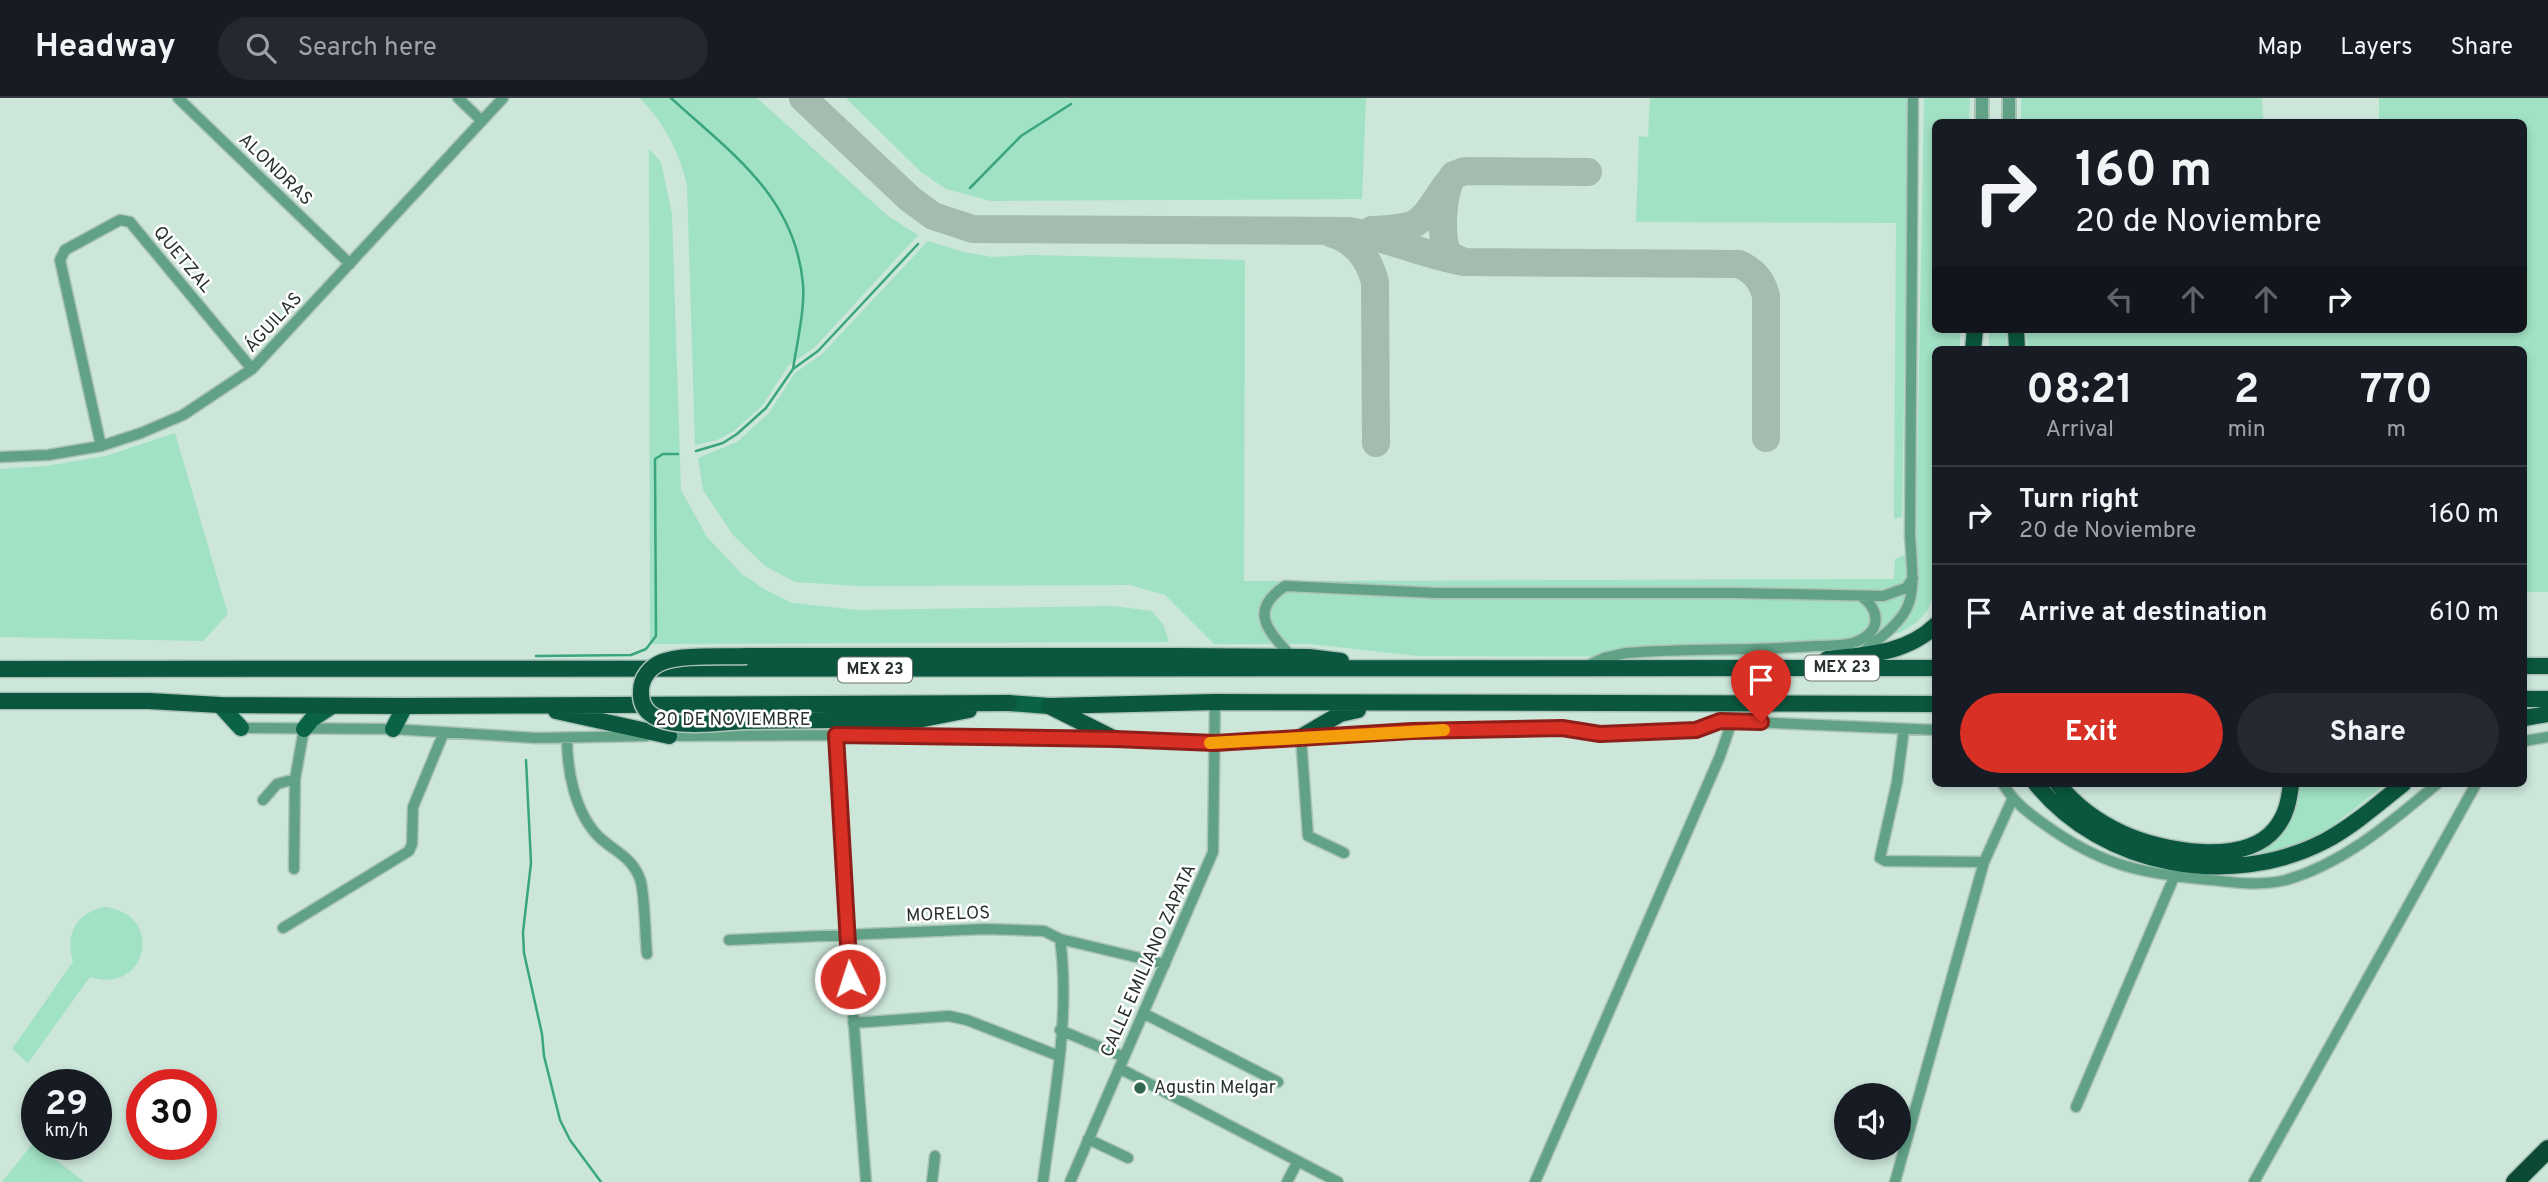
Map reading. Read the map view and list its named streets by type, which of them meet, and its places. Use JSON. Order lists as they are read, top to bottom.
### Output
{
  "streets": {
    "highway": ["MEX 23"],
    "street": [
      "ALONDRAS",
      "QUETZAL",
      "ÁGUILAS",
      "20 DE NOVIEMBRE",
      "MORELOS",
      "CALLE EMILIANO ZAPATA"
    ]
  },
  "crossings": [
    ["ALONDRAS", "ÁGUILAS"],
    ["QUETZAL", "ÁGUILAS"],
    ["MEX 23", "CALLE EMILIANO ZAPATA"],
    ["20 DE NOVIEMBRE", "CALLE EMILIANO ZAPATA"],
    ["MORELOS", "CALLE EMILIANO ZAPATA"]
  ],
  "places": ["Agustin Melgar"],
  "page": {
    "header": "Headway",
    "search": "Search here",
    "nav": ["Map", "Layers", "Share"],
    "turn": ["160 m", "20 de Noviembre"],
    "eta": [
      "08:21",
      "Arrival",
      "2",
      "min",
      "770",
      "m"
    ],
    "list": [
      {
        "name": "Turn right",
        "note": "20 de Noviembre",
        "value": "160 m"
      },
      {
        "name": "Arrive at destination",
        "value": "610 m"
      }
    ],
    "buttons": ["Exit", "Share"],
    "speed": "29 km/h",
    "limit": "30"
  }
}
